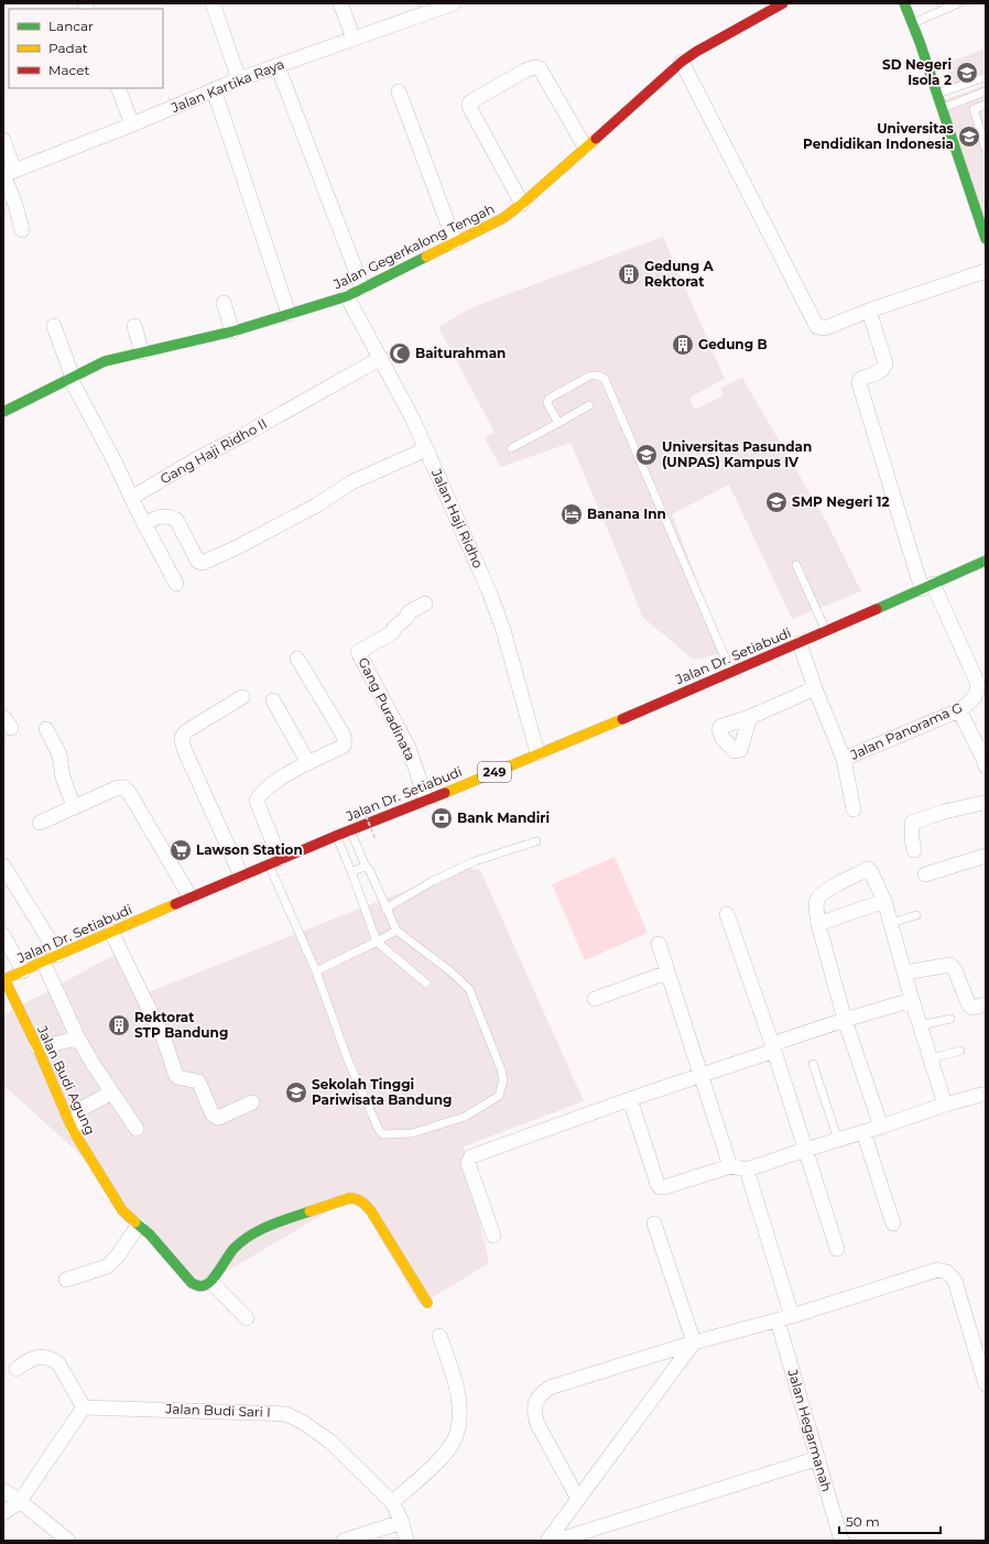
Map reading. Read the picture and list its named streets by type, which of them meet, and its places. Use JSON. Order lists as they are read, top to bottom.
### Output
{
  "streets": {
    "street": [
      "Jalan Kartika Raya",
      "Jalan Gegerkalong Tengah",
      "Gang Haji Ridho II",
      "Jalan Haji Ridho",
      "Jalan Dr. Setiabudi",
      "Gang Puradinata",
      "Jalan Panorama G",
      "249",
      "Jalan Budi Agung",
      "Jalan Budi Sari I",
      "Jalan Hegarmanah"
    ]
  },
  "crossings": [
    ["Jalan Gegerkalong Tengah", "Jalan Haji Ridho"],
    ["Gang Haji Ridho II", "Jalan Haji Ridho"],
    ["Jalan Haji Ridho", "Jalan Dr. Setiabudi"],
    ["Jalan Dr. Setiabudi", "Gang Puradinata"],
    ["Jalan Dr. Setiabudi", "Jalan Panorama G"],
    ["Jalan Dr. Setiabudi", "Jalan Budi Agung"]
  ],
  "places": {
    "school or university": [
      "SD Negeri Isola 2",
      "Universitas Pendidikan Indonesia",
      "Universitas Pasundan (UNPAS) Kampus IV",
      "SMP Negeri 12",
      "Sekolah Tinggi Pariwisata Bandung"
    ],
    "building": ["Gedung A Rektorat", "Gedung B", "Rektorat STP Bandung"],
    "mosque": ["Baiturahman"],
    "hotel": ["Banana Inn"],
    "bank": ["Bank Mandiri"],
    "supermarket": ["Lawson Station"]
  },
  "legend": ["Lancar", "Padat", "Macet"],
  "scale_bar": "50 m"
}
